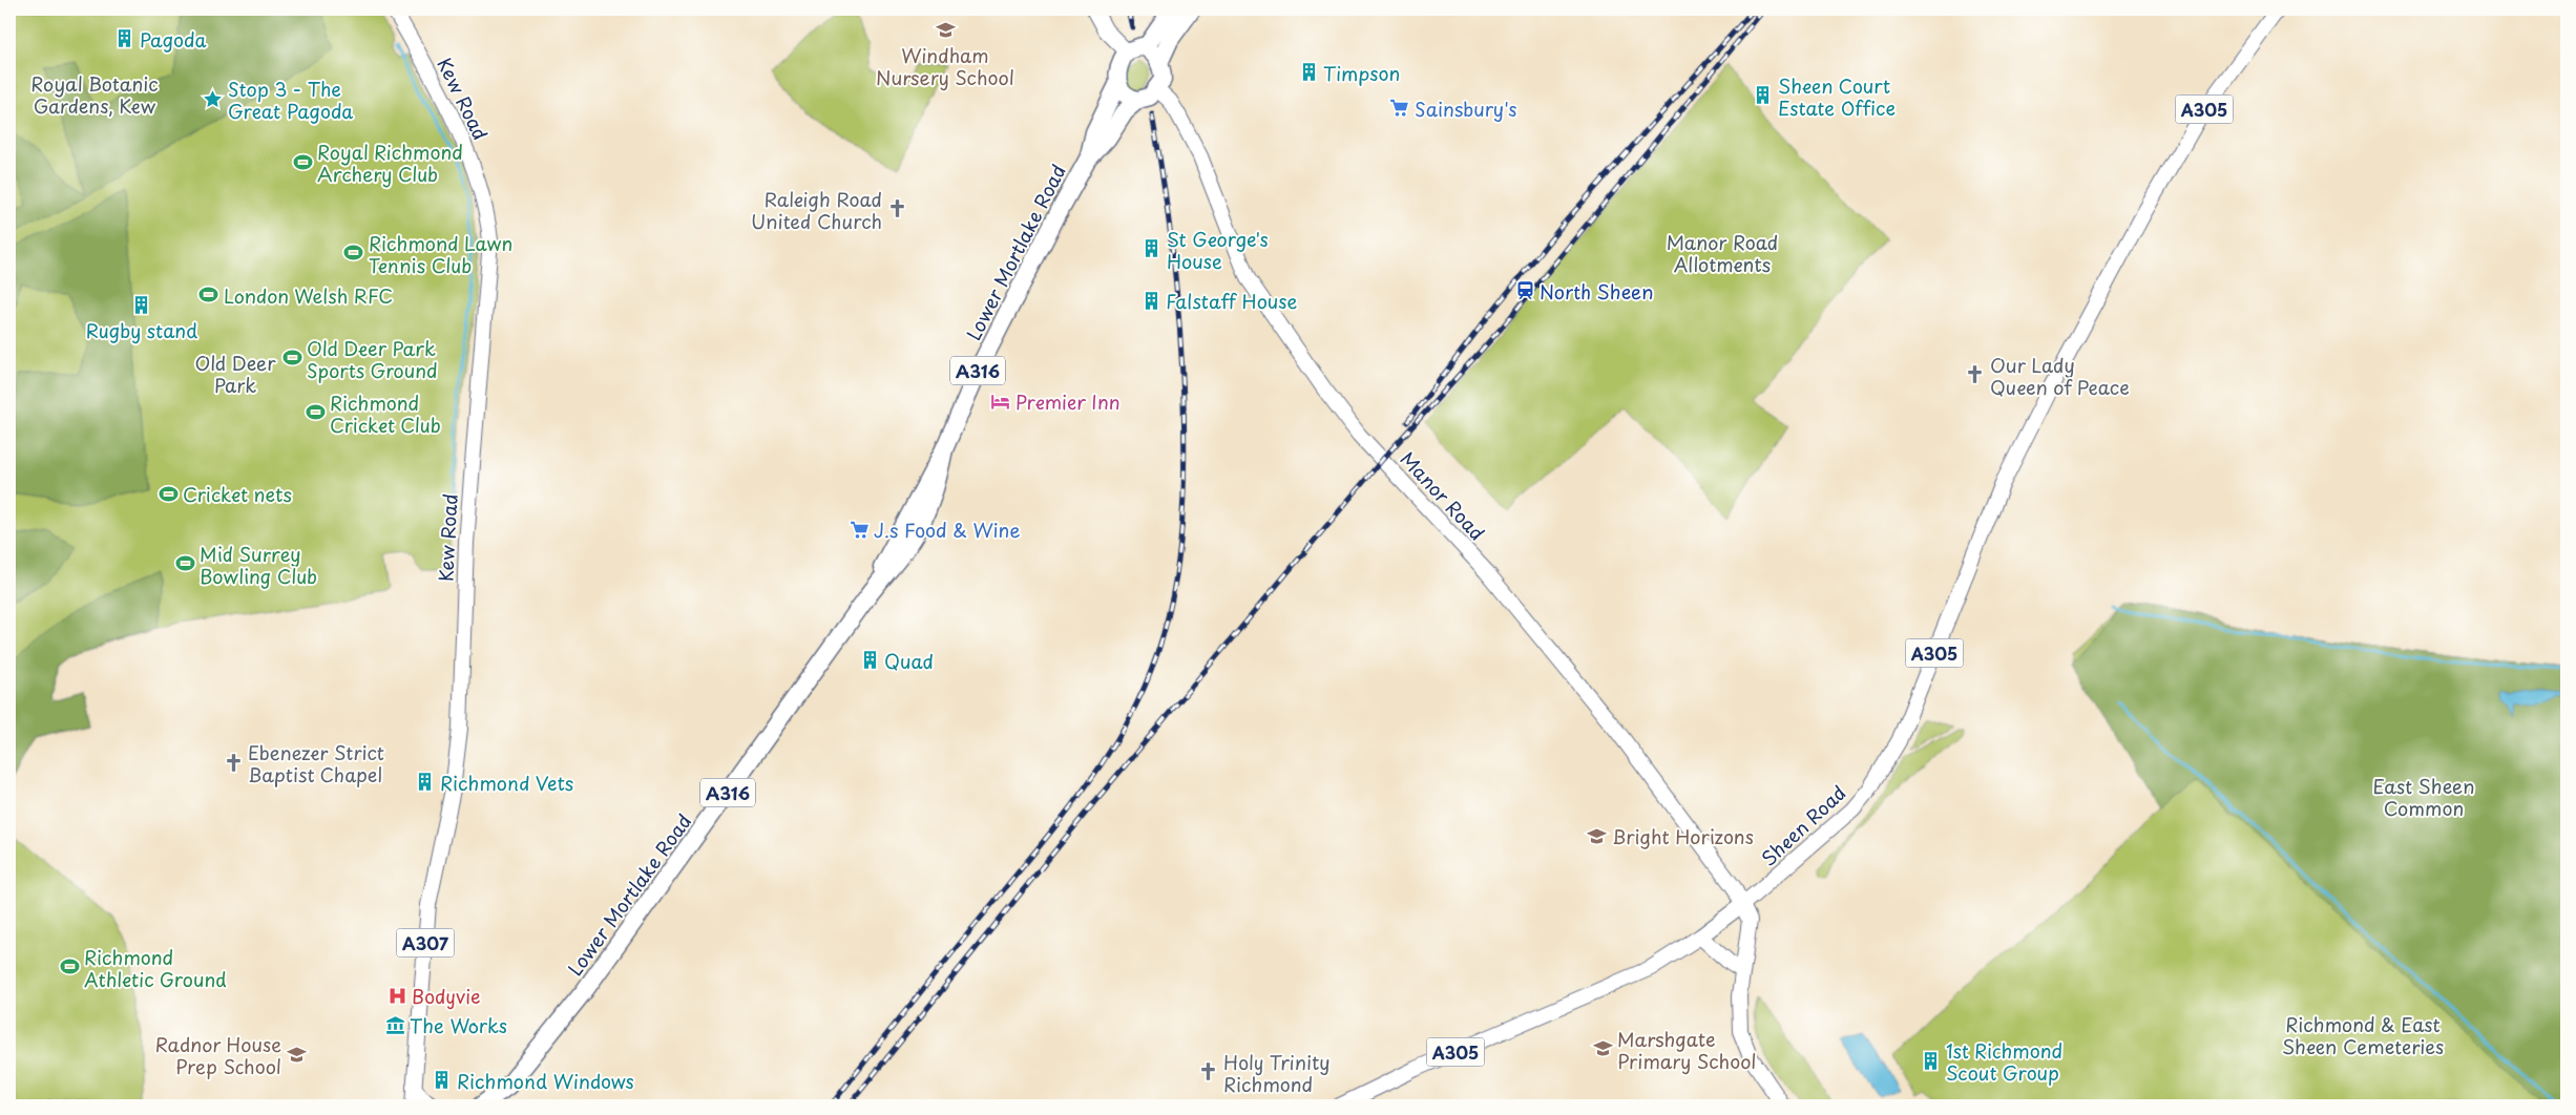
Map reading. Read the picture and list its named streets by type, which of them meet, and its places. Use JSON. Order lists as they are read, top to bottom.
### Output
{
  "streets": {
    "highway": ["Lower Mortlake Road", "A316"],
    "main road": [
      "Kew Road",
      "A305",
      "Manor Road",
      "Sheen Road",
      "A307"
    ]
  },
  "crossings": [
    ["Lower Mortlake Road", "Manor Road"],
    ["Manor Road", "Sheen Road"]
  ],
  "parks": [
    "Royal Botanic Gardens, Kew",
    "Manor Road Allotments",
    "Old Deer Park",
    "East Sheen Common",
    "Richmond & East Sheen Cemeteries"
  ],
  "places": {
    "school or university": [
      "Windham Nursery School",
      "Bright Horizons",
      "Marshgate Primary School",
      "Radnor House Prep School"
    ],
    "building": [
      "Pagoda",
      "Timpson",
      "Sheen Court Estate Office",
      "St George's House",
      "Falstaff House",
      "Rugby stand",
      "Quad",
      "Richmond Vets",
      "1st Richmond Scout Group",
      "Richmond Windows"
    ],
    "place": ["Stop 3 - The Great Pagoda"],
    "supermarket": ["Sainsbury's", "J.s Food & Wine"],
    "sports": [
      "Royal Richmond Archery Club",
      "Richmond Lawn Tennis Club",
      "London Welsh RFC",
      "Old Deer Park Sports Ground",
      "Richmond Cricket Club",
      "Cricket nets",
      "Mid Surrey Bowling Club",
      "Richmond Athletic Ground"
    ],
    "church": [
      "Raleigh Road United Church",
      "Our Lady Queen of Peace",
      "Ebenezer Strict Baptist Chapel",
      "Holy Trinity Richmond"
    ],
    "station": ["North Sheen"],
    "hotel": ["Premier Inn"],
    "hospital": ["Bodyvie"],
    "museum": ["The Works"]
  }
}
